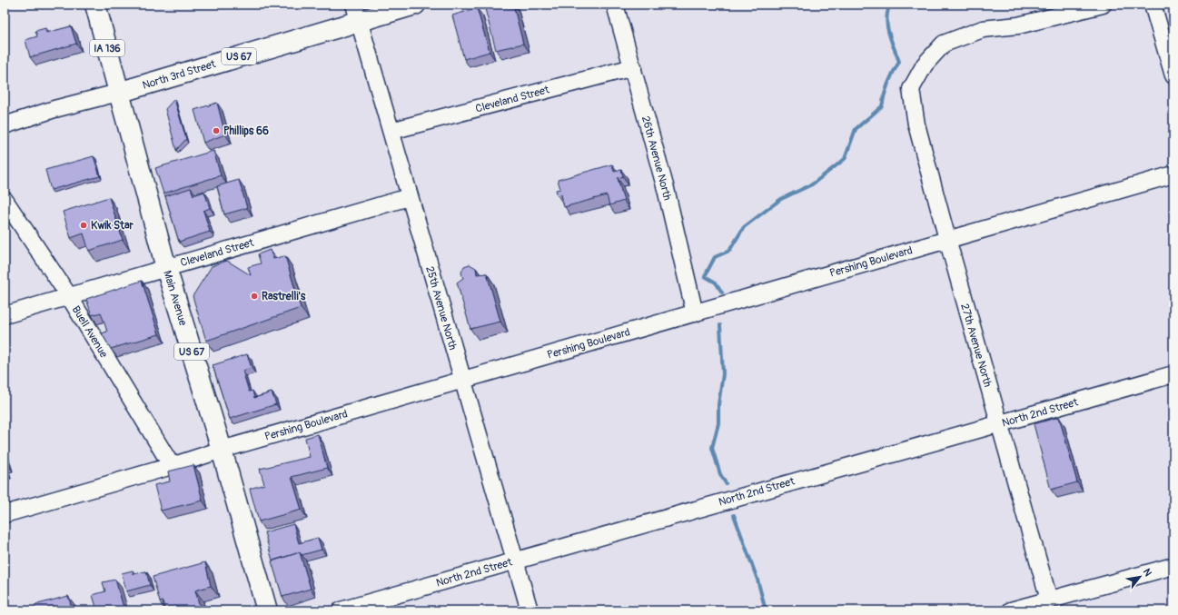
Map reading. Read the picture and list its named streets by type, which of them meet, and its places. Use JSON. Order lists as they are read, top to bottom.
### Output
{
  "streets": {
    "main road": [
      "IA 136",
      "US 67",
      "North 3rd Street",
      "Main Avenue"
    ],
    "street": [
      "Cleveland Street",
      "26th Avenue North",
      "Pershing Boulevard",
      "25th Avenue North",
      "Buell Avenue",
      "27th Avenue North",
      "North 2nd Street"
    ]
  },
  "crossings": [
    ["North 3rd Street", "Main Avenue"],
    ["North 3rd Street", "25th Avenue North"],
    ["Cleveland Street", "26th Avenue North"],
    ["Cleveland Street", "Main Avenue"],
    ["Cleveland Street", "25th Avenue North"],
    ["Cleveland Street", "Buell Avenue"],
    ["26th Avenue North", "Pershing Boulevard"],
    ["Pershing Boulevard", "Main Avenue"],
    ["Pershing Boulevard", "25th Avenue North"],
    ["Pershing Boulevard", "Buell Avenue"],
    ["Pershing Boulevard", "27th Avenue North"],
    ["25th Avenue North", "North 2nd Street"],
    ["27th Avenue North", "North 2nd Street"]
  ],
  "places": ["Phillips 66", "Kwik Star", "Rastrelli's"],
  "north": "top right"
}
